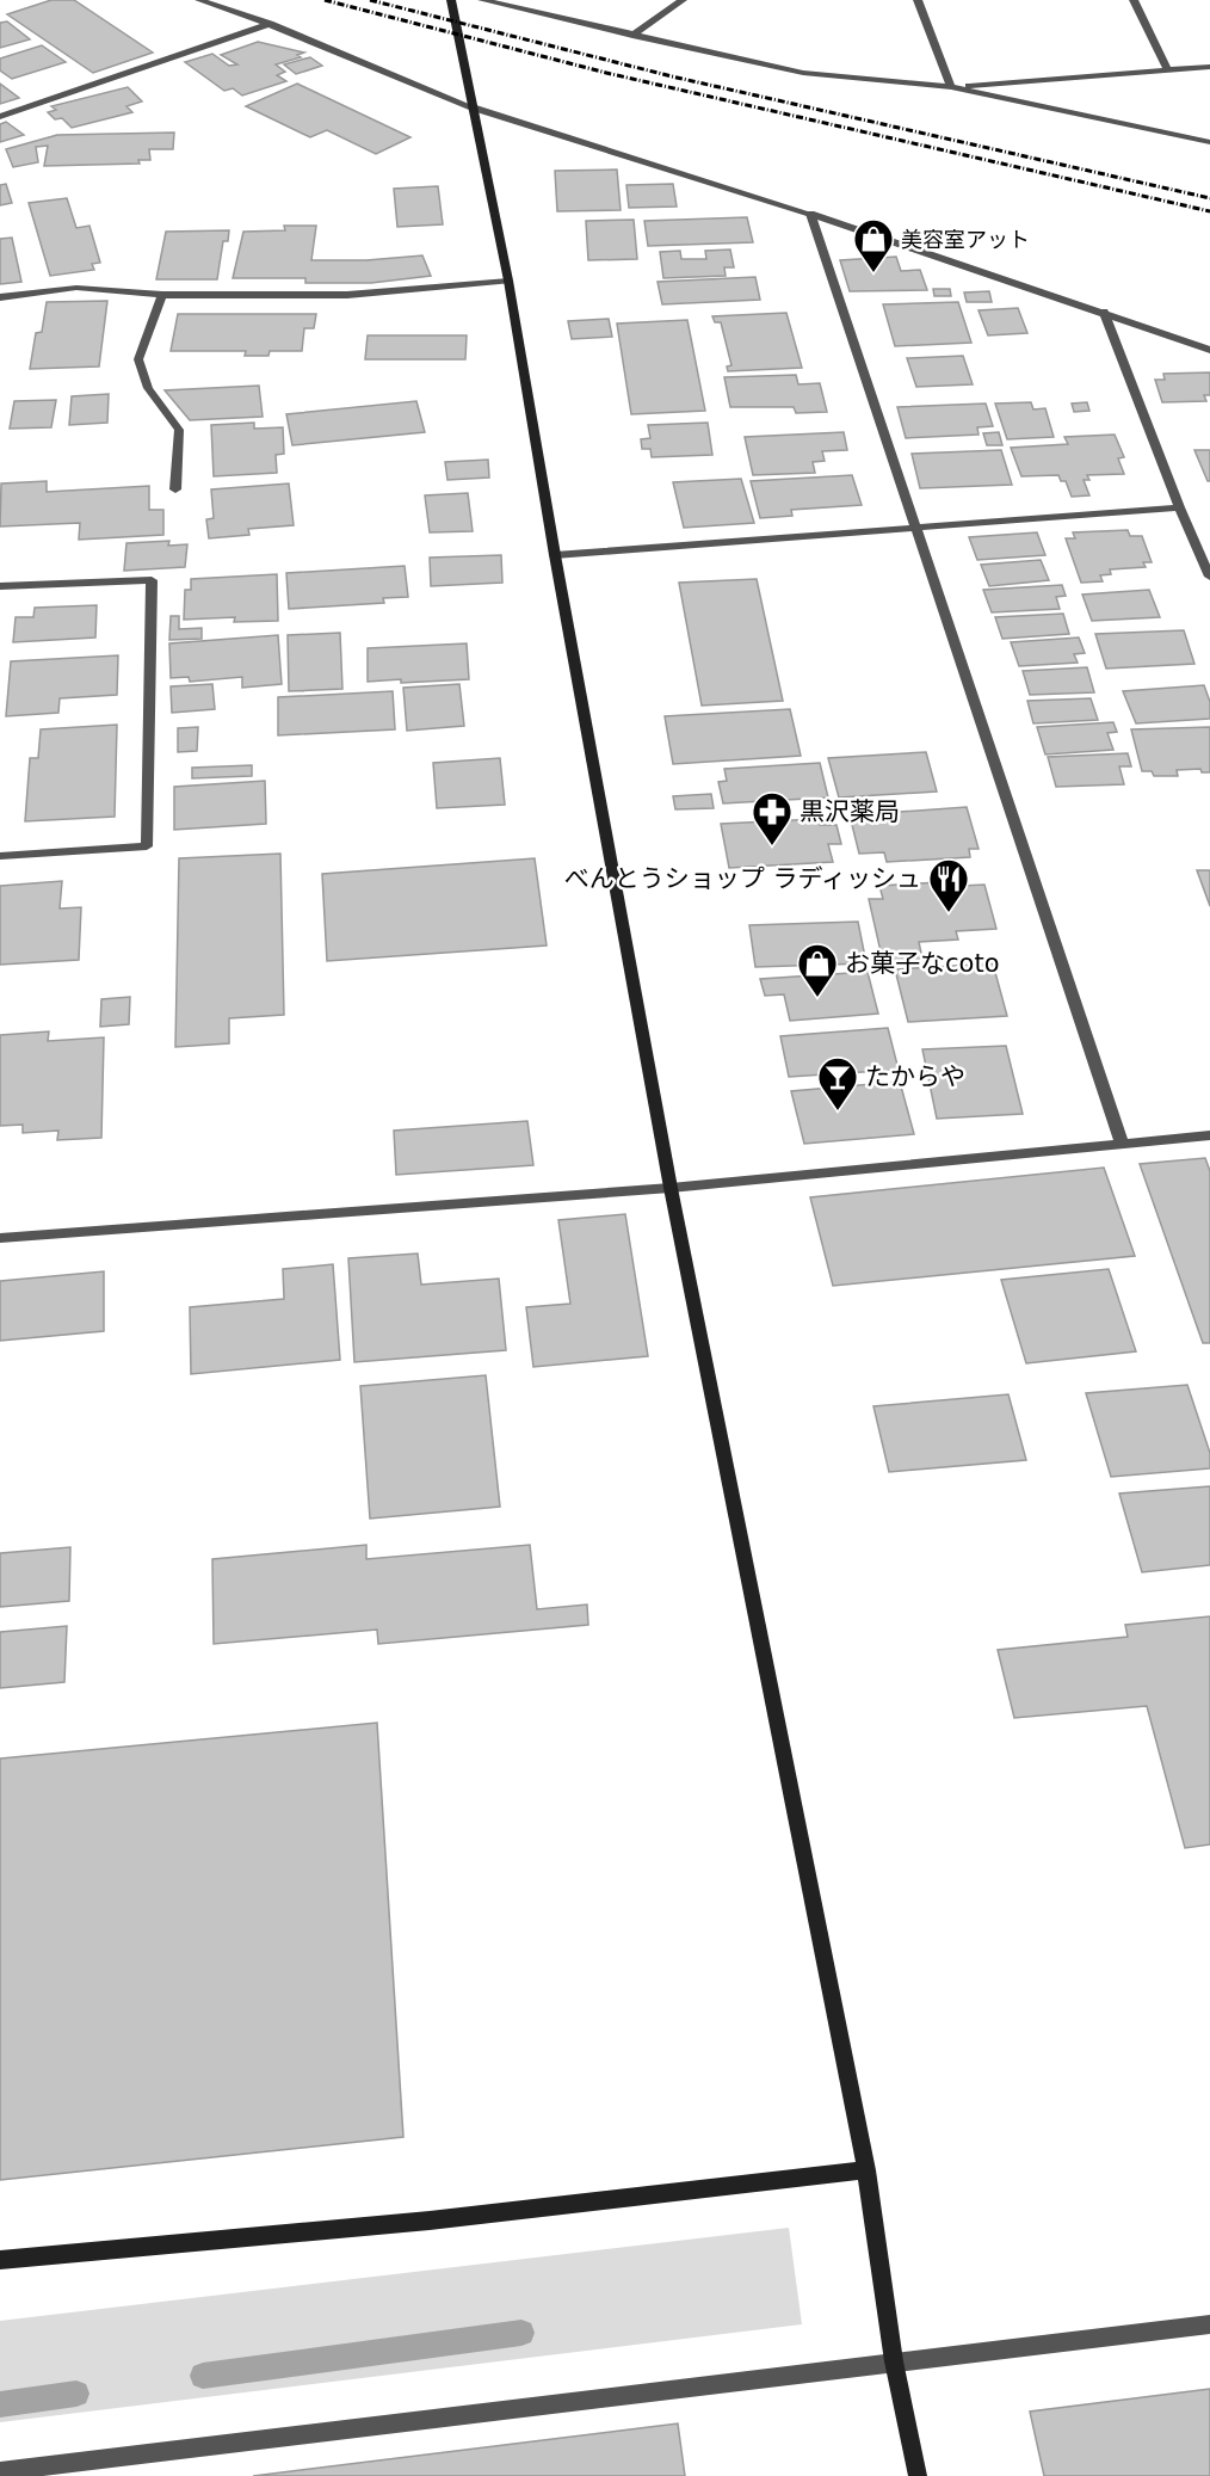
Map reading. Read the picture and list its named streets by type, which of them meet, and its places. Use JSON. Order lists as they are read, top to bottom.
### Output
{
  "places": {
    "shop": ["美容室アット", "お菓子なcoto"],
    "pharmacy": ["黒沢薬局"],
    "restaurant": ["べんとうショップ ラディッシュ"],
    "bar": ["たからや"]
  }
}
